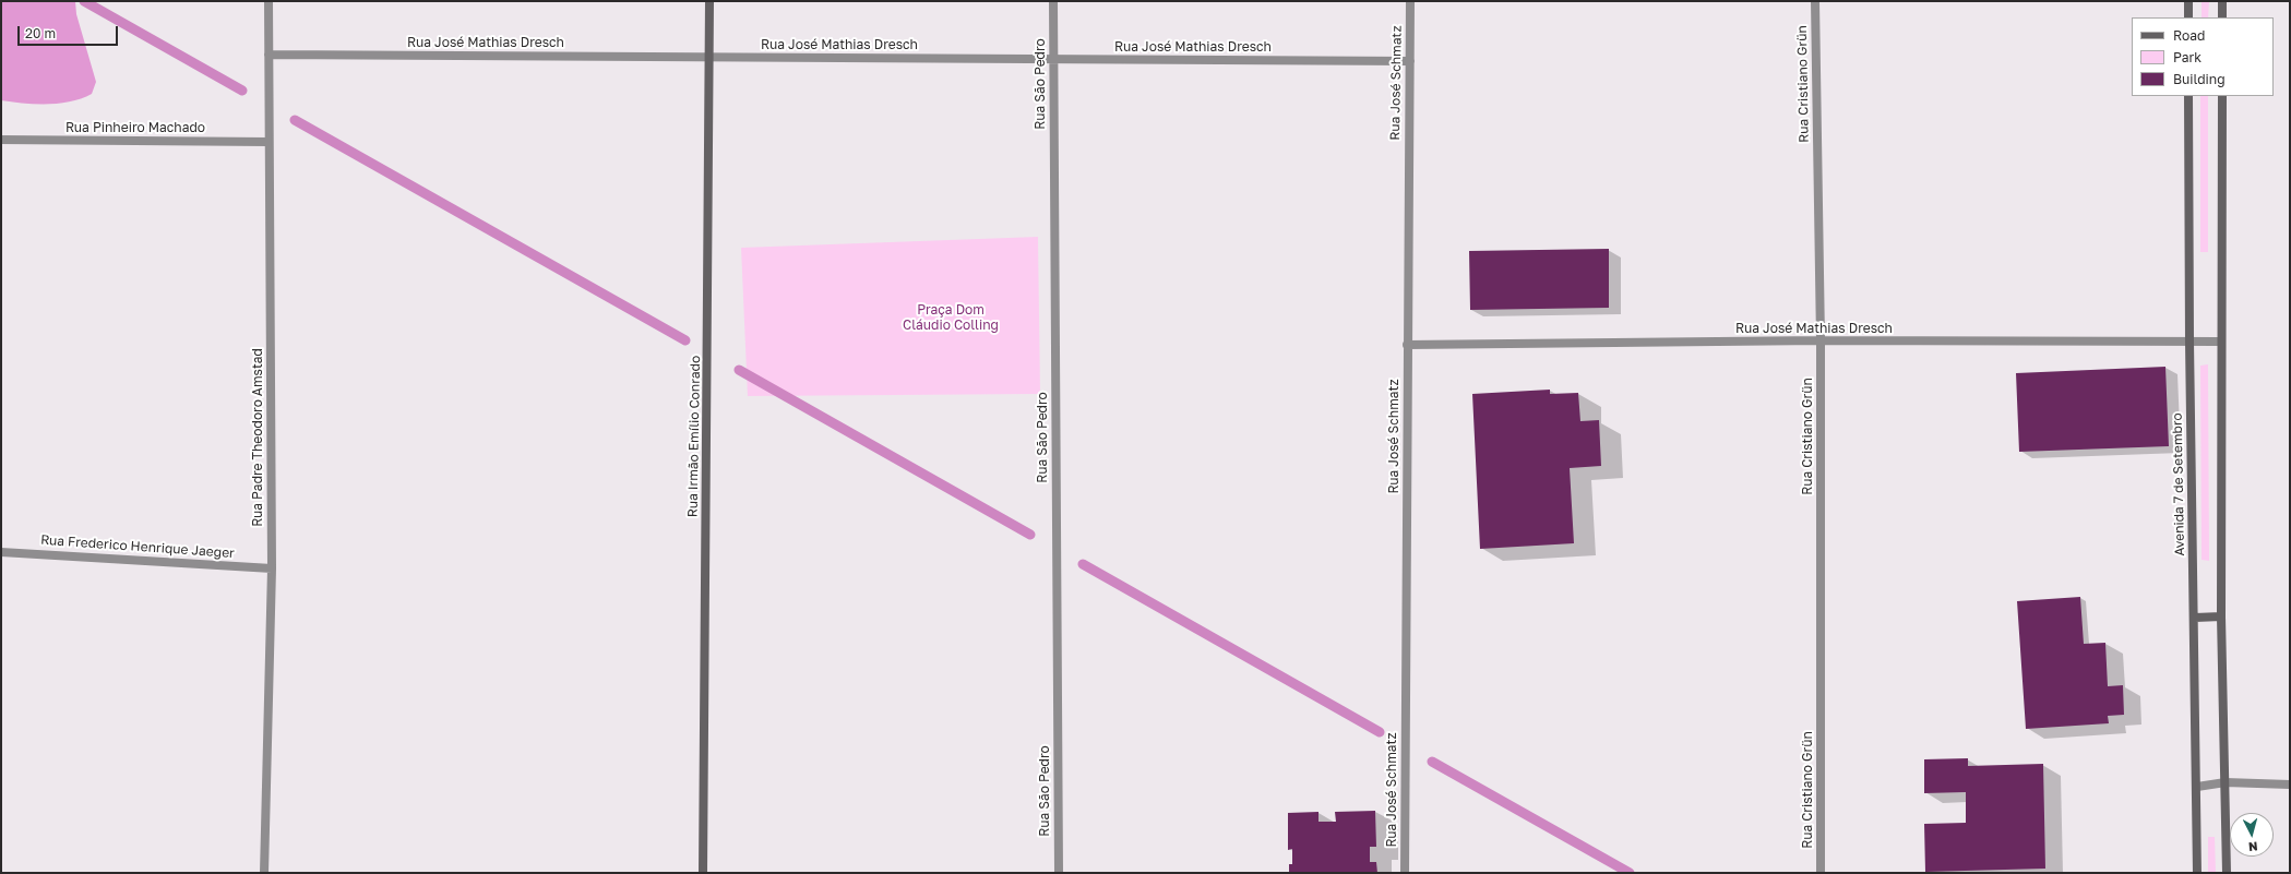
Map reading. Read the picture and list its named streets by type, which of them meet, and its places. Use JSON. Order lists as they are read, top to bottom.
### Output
{
  "streets": {
    "main road": ["Rua Irmão Emílio Conrado", "Avenida 7 de Setembro"],
    "street": [
      "Rua José Mathias Dresch",
      "Rua José Schmatz",
      "Rua São Pedro",
      "Rua Cristiano Grün",
      "Rua Pinheiro Machado",
      "Rua Padre Theodoro Amstad",
      "Rua Frederico Henrique Jaeger"
    ]
  },
  "crossings": [
    ["Rua José Mathias Dresch", "Rua José Schmatz"],
    ["Rua José Mathias Dresch", "Rua São Pedro"],
    ["Rua José Mathias Dresch", "Rua Cristiano Grün"],
    ["Rua José Mathias Dresch", "Rua Irmão Emílio Conrado"],
    ["Rua José Mathias Dresch", "Rua Padre Theodoro Amstad"],
    ["Rua José Mathias Dresch", "Avenida 7 de Setembro"],
    ["Rua Pinheiro Machado", "Rua Padre Theodoro Amstad"],
    ["Rua Padre Theodoro Amstad", "Rua Frederico Henrique Jaeger"]
  ],
  "parks": ["Praça Dom Cláudio Colling"],
  "legend": ["Road", "Park", "Building"],
  "scale_bar": "20 m",
  "north": "bottom"
}
